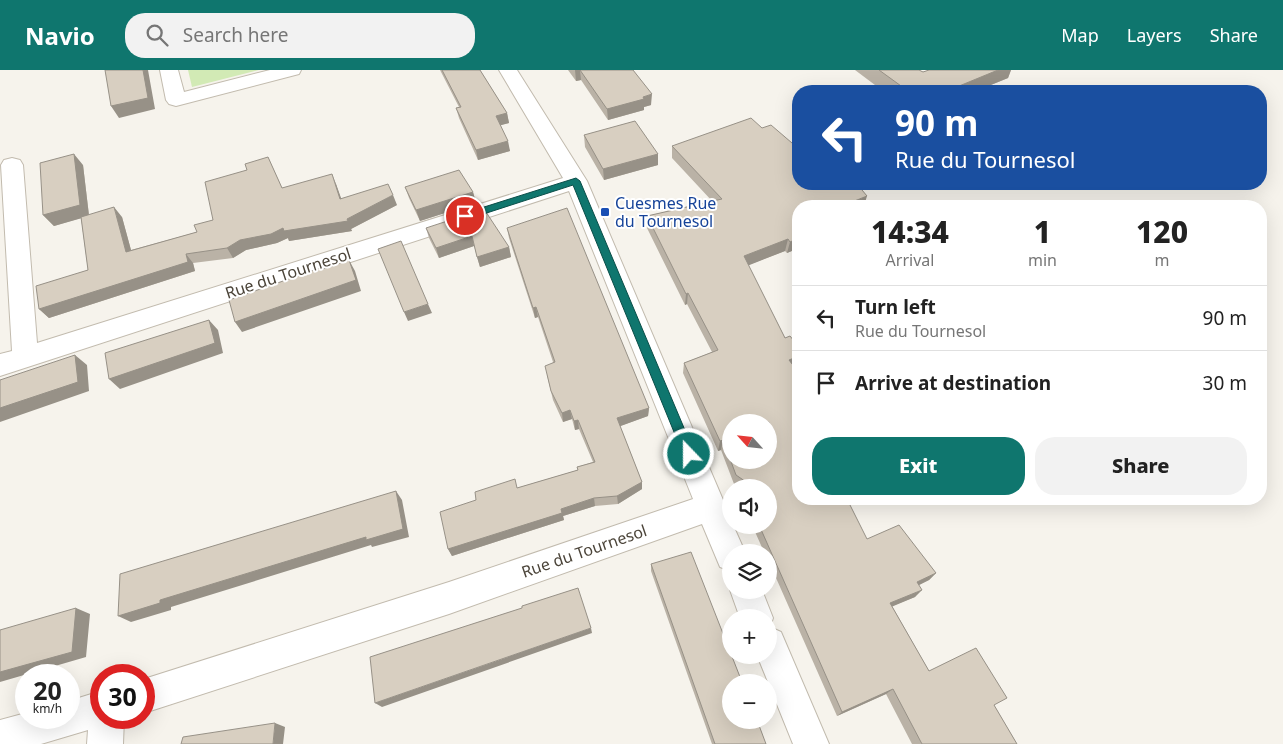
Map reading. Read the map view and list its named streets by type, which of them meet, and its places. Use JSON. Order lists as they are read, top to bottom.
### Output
{
  "streets": {
    "street": ["Rue du Tournesol"]
  },
  "places": {
    "transit": ["Cuesmes Rue du Tournesol"]
  },
  "north": "top left",
  "page": {
    "header": "Navio",
    "search": "Search here",
    "nav": ["Map", "Layers", "Share"],
    "turn": ["90 m", "Rue du Tournesol"],
    "eta": [
      "14:34",
      "Arrival",
      "1",
      "min",
      "120",
      "m"
    ],
    "list": [
      {
        "name": "Turn left",
        "note": "Rue du Tournesol",
        "value": "90 m"
      },
      {
        "name": "Arrive at destination",
        "value": "30 m"
      }
    ],
    "map_buttons": ["+", "−"],
    "buttons": ["Exit", "Share"],
    "speed": "20 km/h",
    "limit": "30"
  }
}
